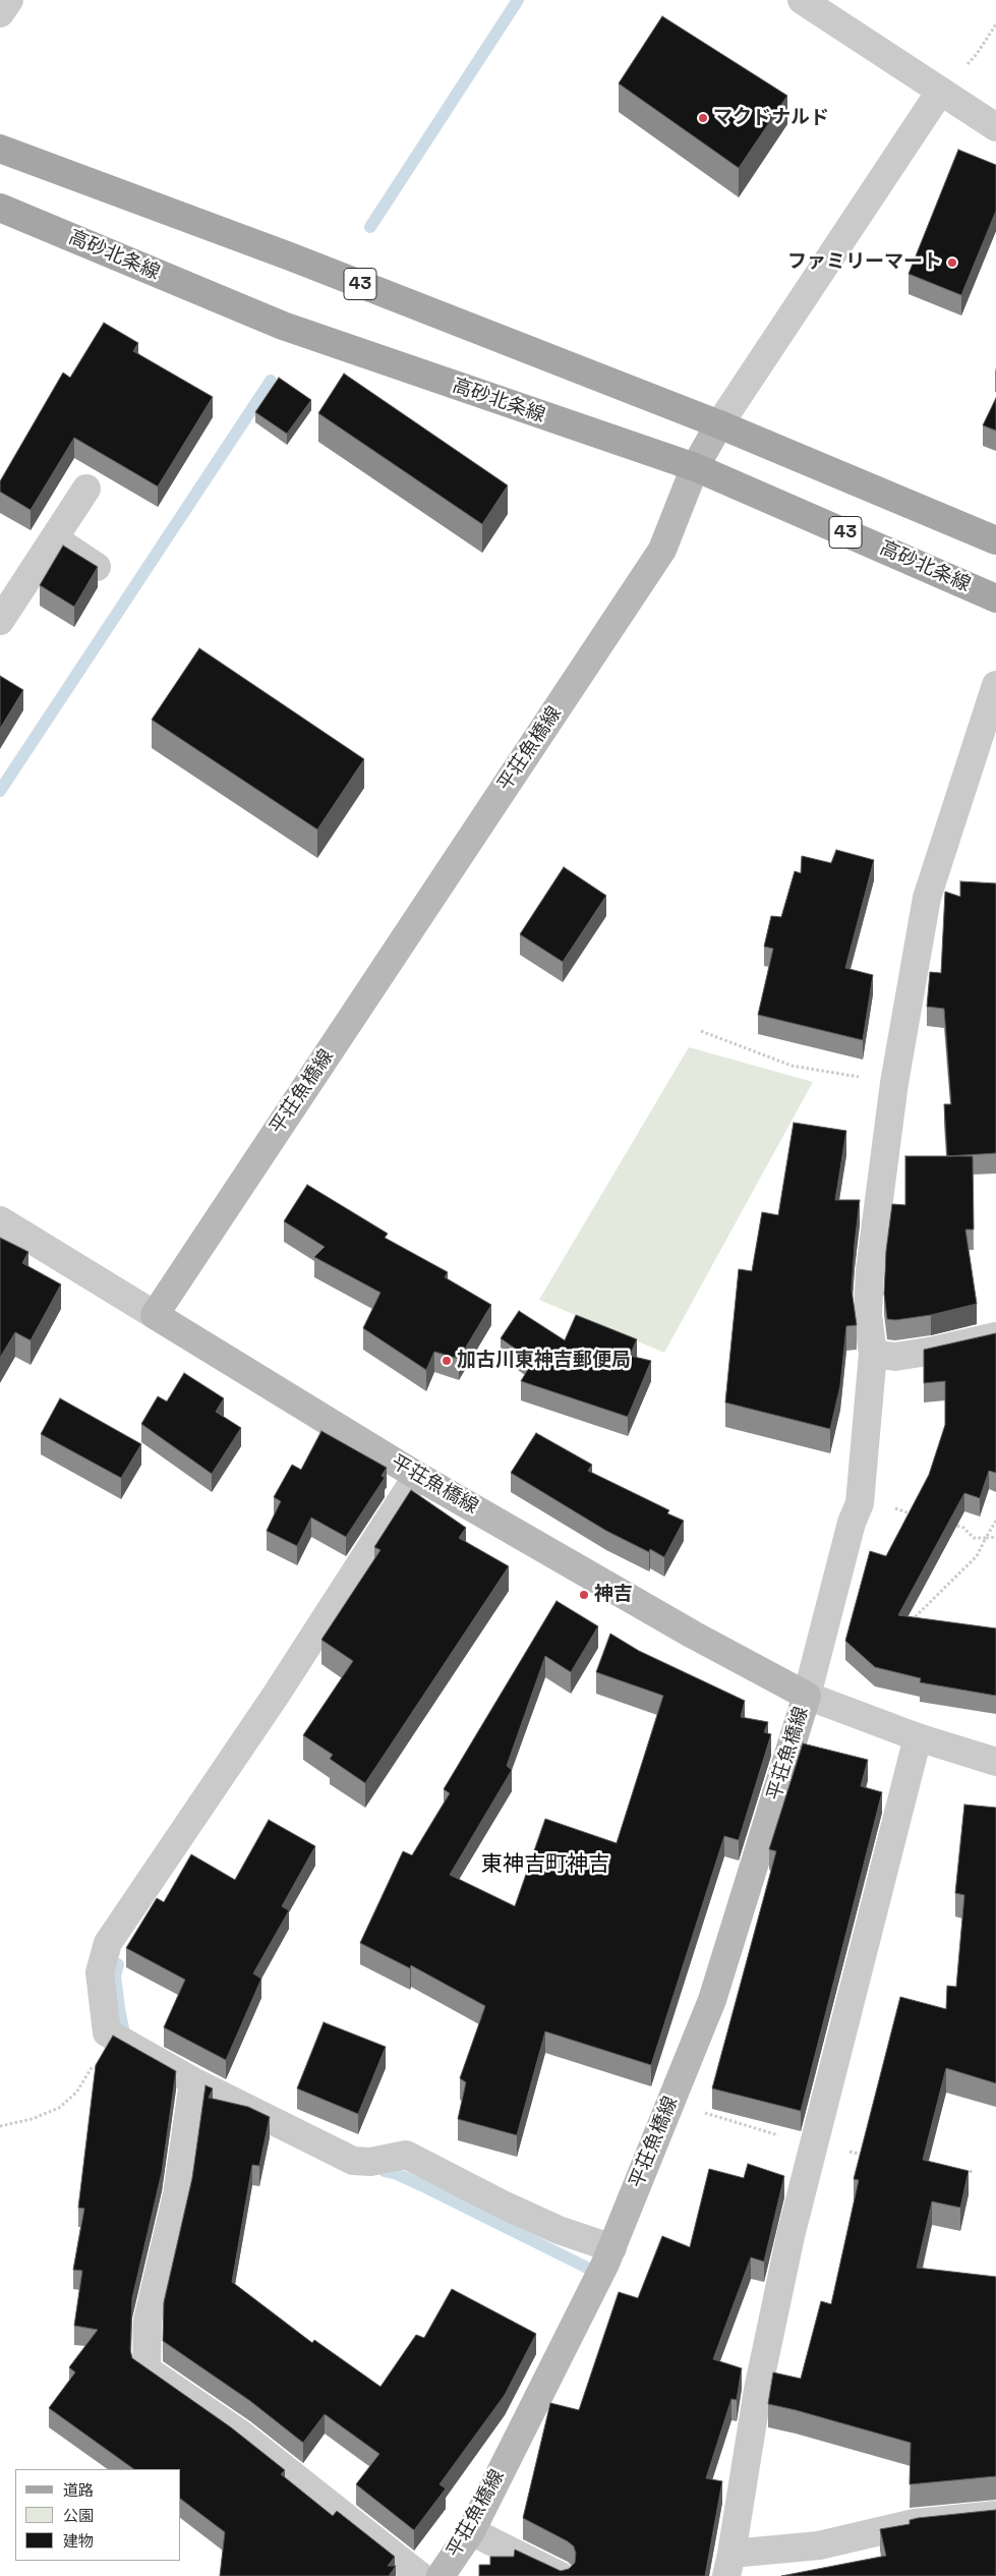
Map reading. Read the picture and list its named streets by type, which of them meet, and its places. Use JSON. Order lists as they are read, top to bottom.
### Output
{
  "streets": {
    "main road": ["高砂北条線", "43", "平荘魚橋線"]
  },
  "crossings": [
    ["高砂北条線", "平荘魚橋線"],
    ["43", "平荘魚橋線"]
  ],
  "districts": ["東神吉町神吉"],
  "places": [
    "マクドナルド",
    "ファミリーマート",
    "加古川東神吉郵便局",
    "神吉"
  ],
  "legend": ["道路", "公園", "建物"]
}
